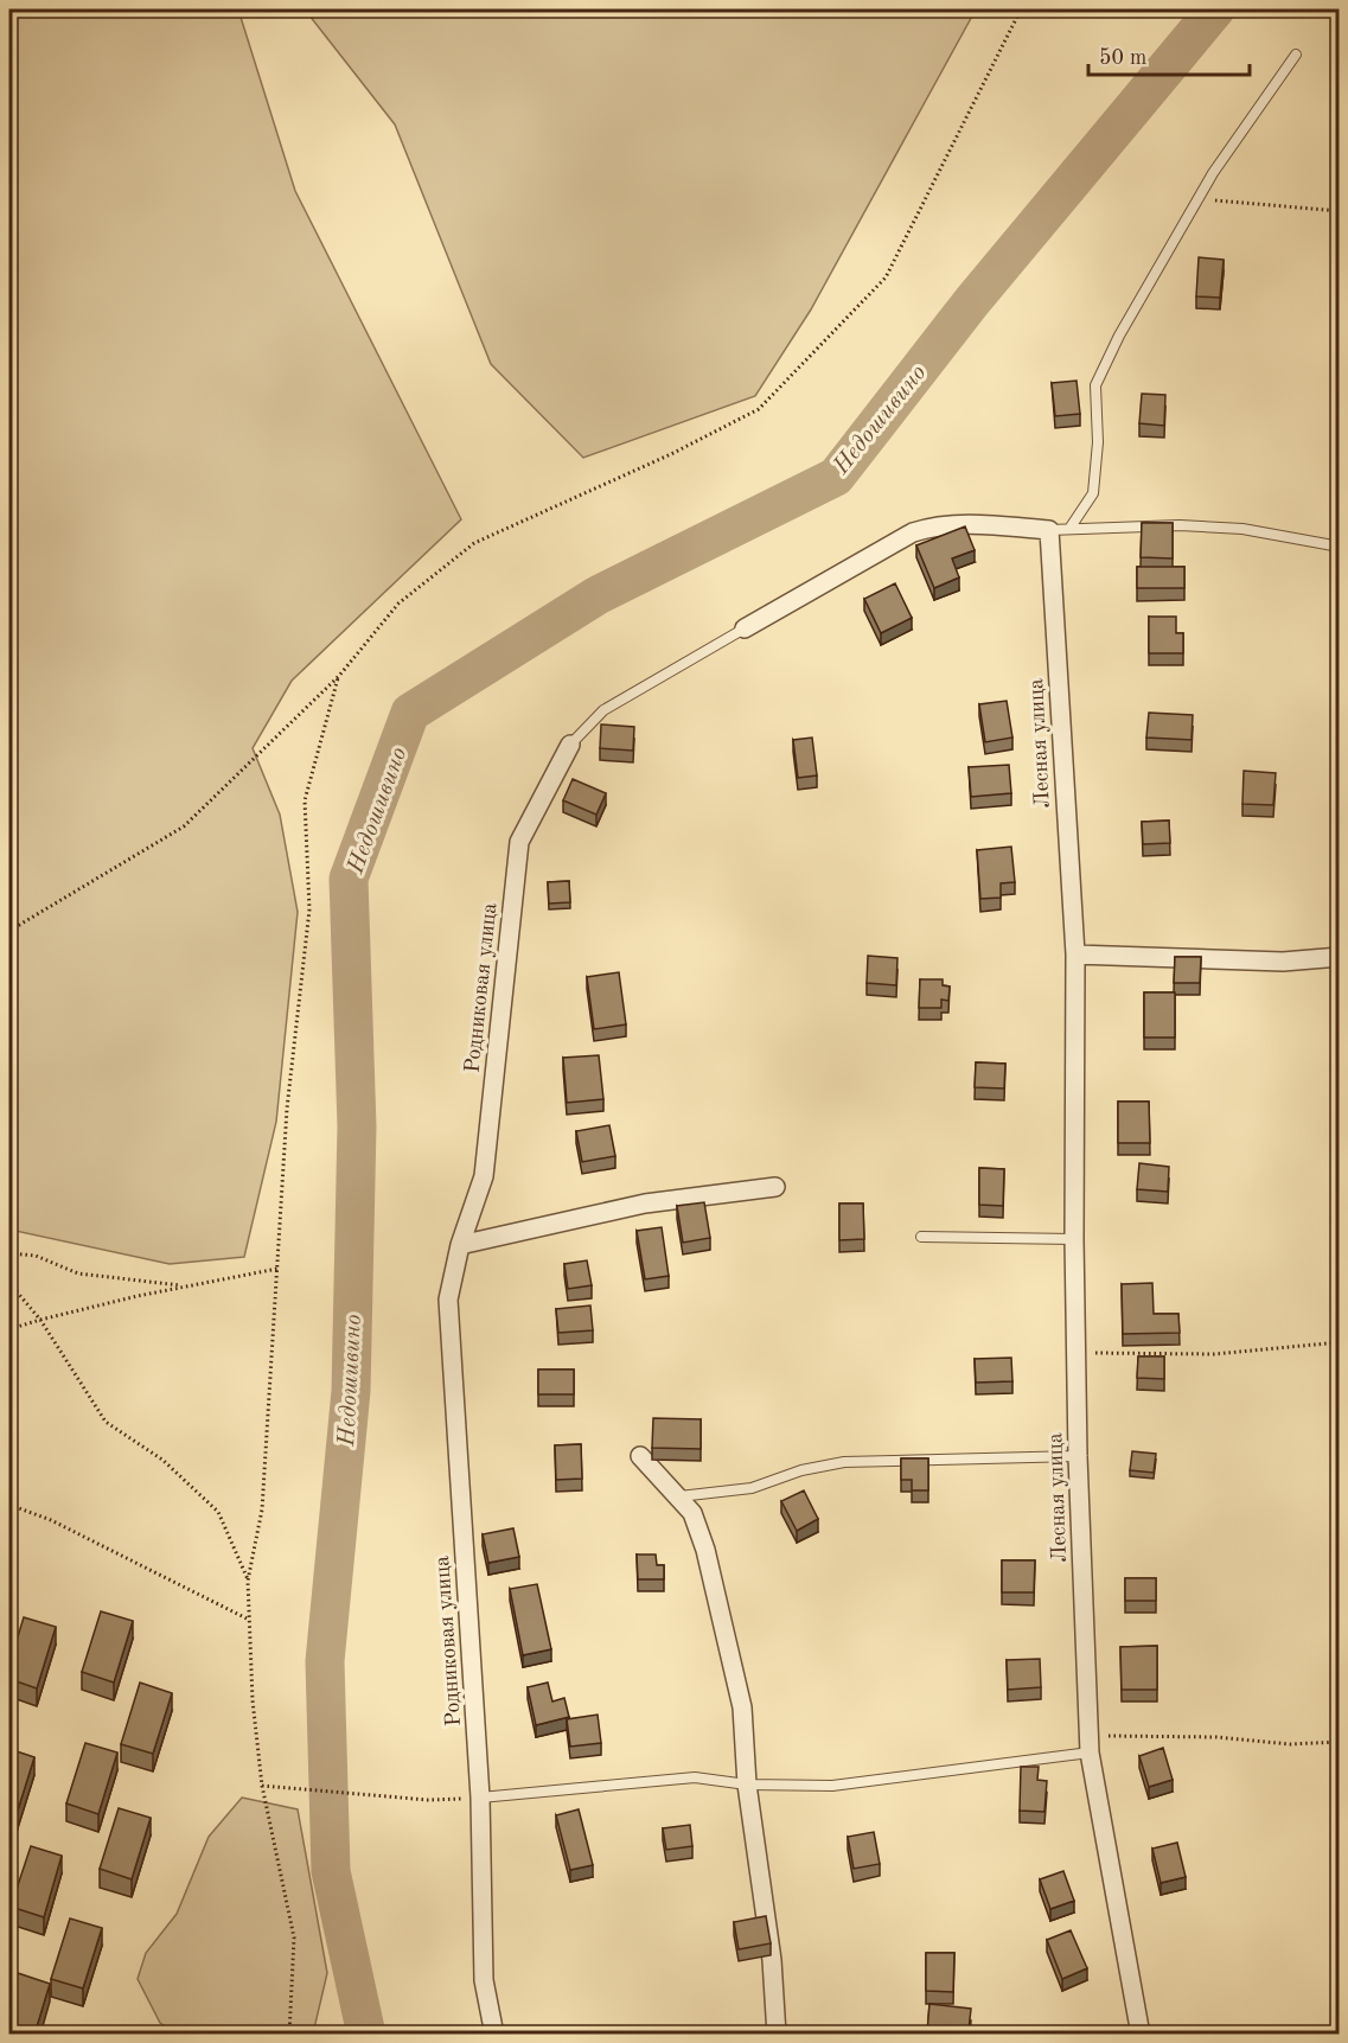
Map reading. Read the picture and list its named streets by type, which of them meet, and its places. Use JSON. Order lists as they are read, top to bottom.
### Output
{
  "streets": {
    "street": ["Лесная улица", "Родниковая улица"]
  },
  "water": ["Недошивино"],
  "scale_bar": "50 m"
}
